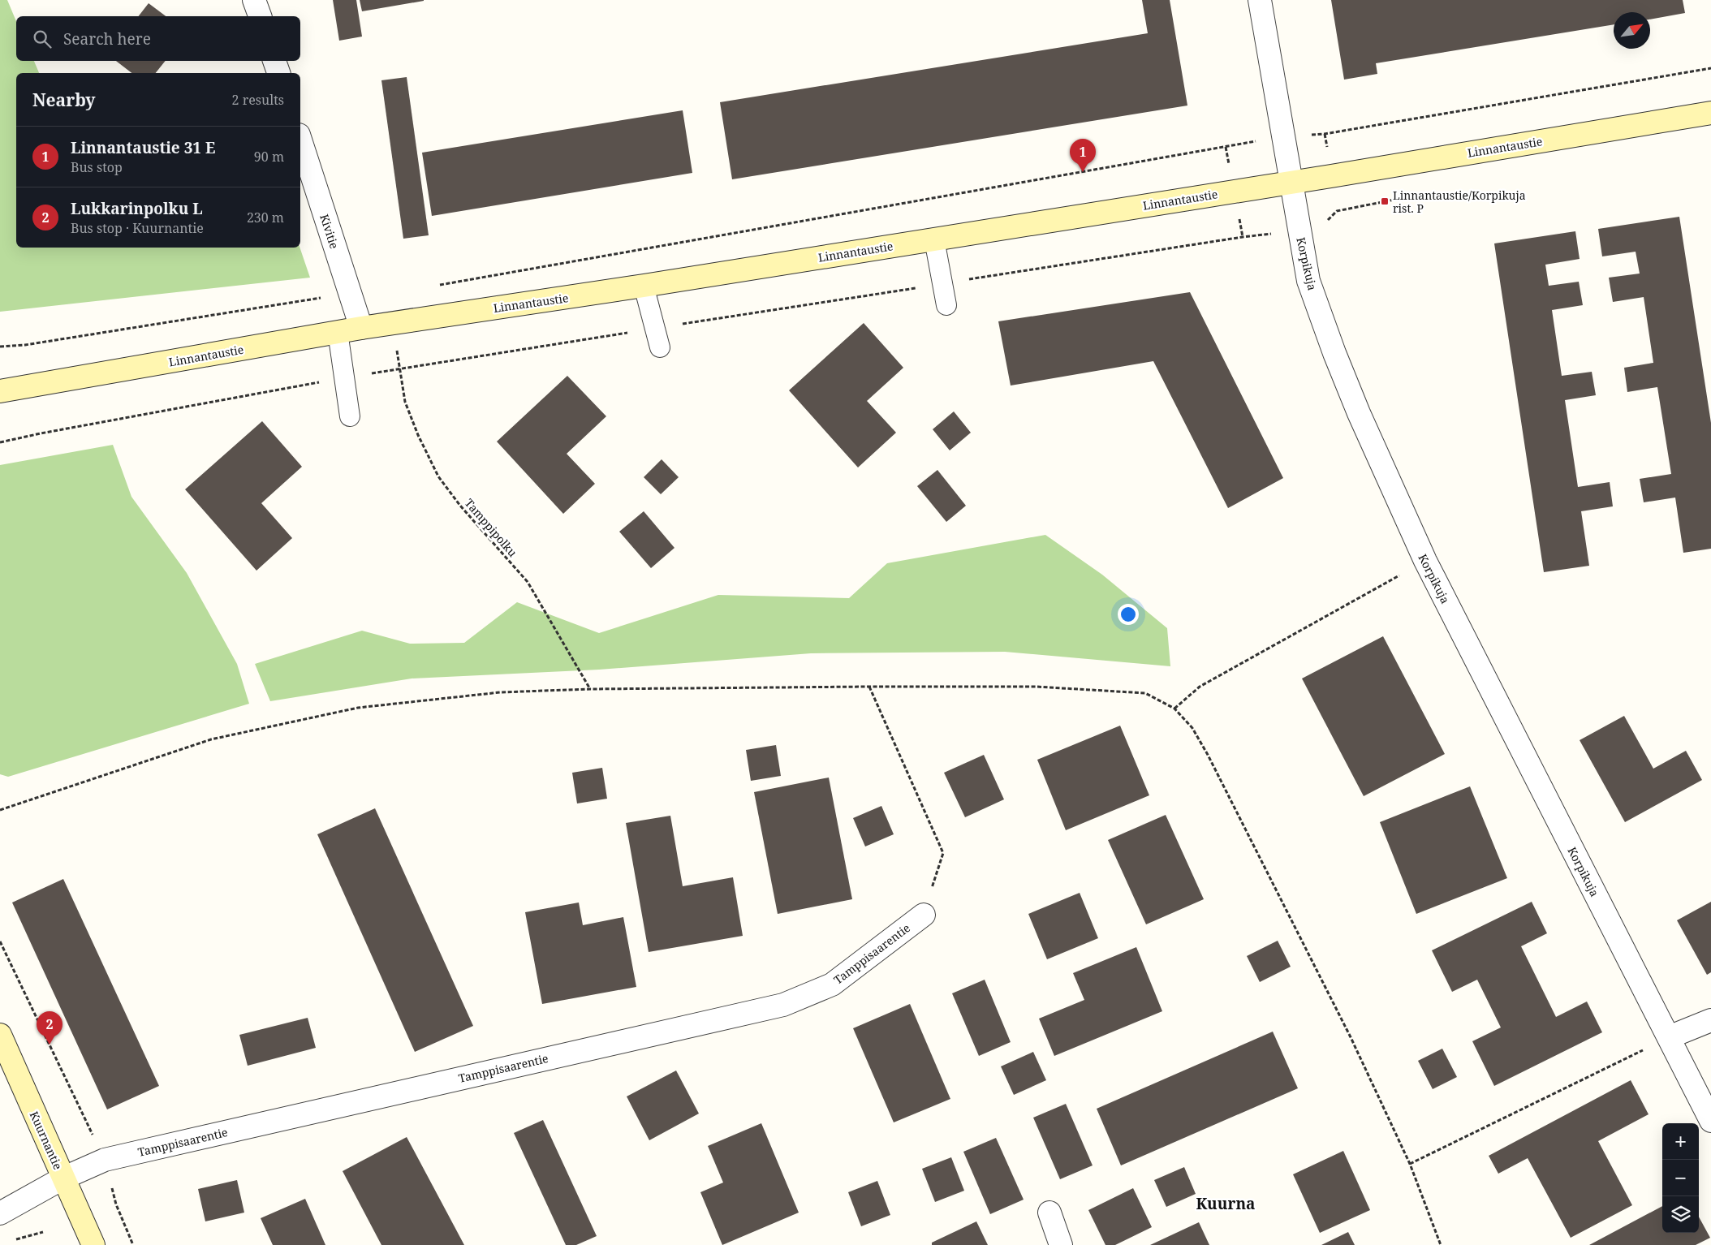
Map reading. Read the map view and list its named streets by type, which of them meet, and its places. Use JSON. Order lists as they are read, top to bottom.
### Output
{
  "streets": {
    "street": [
      "Linnantaustie",
      "Kivitie",
      "Korpikuja",
      "Tamppisaarentie",
      "Kuurnantie"
    ],
    "path": ["Tamppipolku"]
  },
  "crossings": [
    ["Linnantaustie", "Kivitie"],
    ["Linnantaustie", "Korpikuja"],
    ["Tamppisaarentie", "Kuurnantie"]
  ],
  "districts": ["Kuurna"],
  "places": {
    "transit": ["Linnantaustie/Korpikuja rist. P"]
  },
  "north": "top right",
  "page": {
    "search": "Search here",
    "heading": ["Nearby", "2 results"],
    "list": [
      {
        "mark": "1",
        "name": "Linnantaustie 31 E",
        "note": "Bus stop",
        "value": "90 m"
      },
      {
        "mark": "2",
        "name": "Lukkarinpolku L",
        "note": "Bus stop · Kuurnantie",
        "value": "230 m"
      }
    ],
    "pins": ["1", "2"],
    "map_buttons": ["+", "−"]
  }
}
